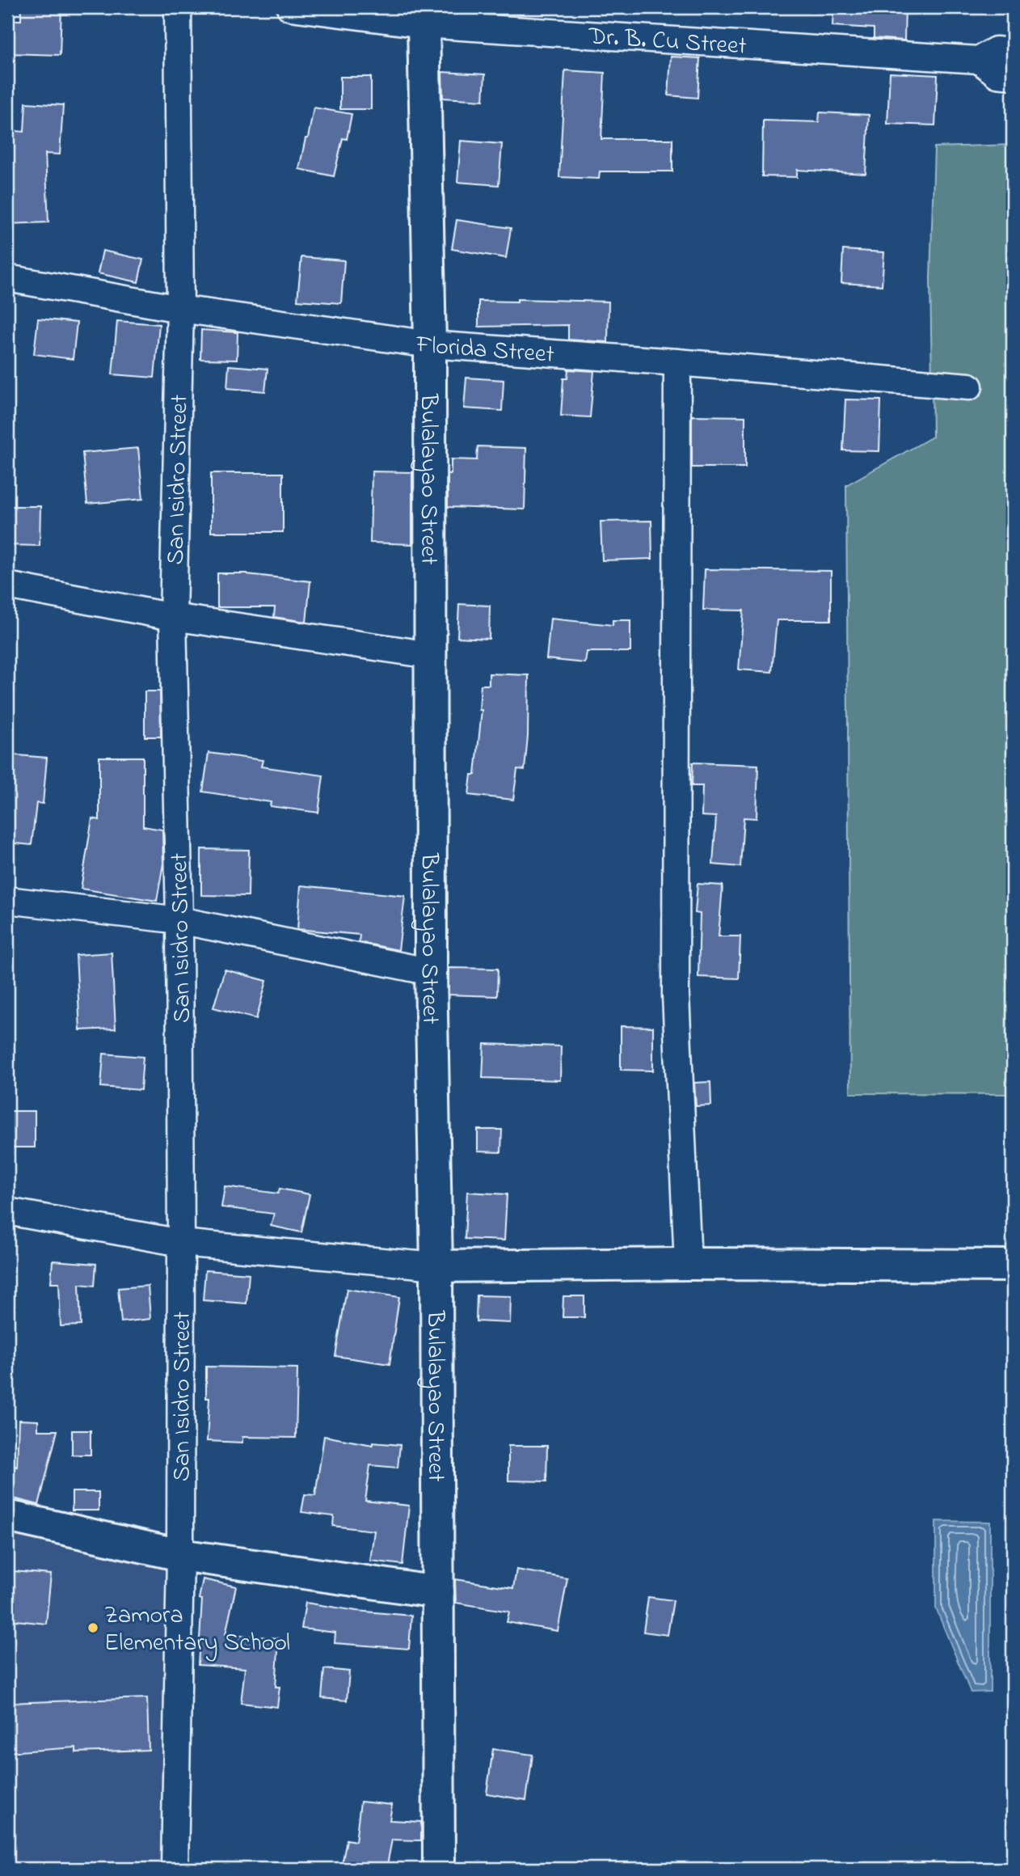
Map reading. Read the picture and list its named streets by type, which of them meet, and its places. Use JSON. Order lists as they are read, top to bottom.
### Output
{
  "streets": {
    "street": [
      "Dr. B. Cu Street",
      "Florida Street",
      "San Isidro Street",
      "Bulalayao Street"
    ]
  },
  "crossings": [
    ["Dr. B. Cu Street", "Bulalayao Street"],
    ["Florida Street", "San Isidro Street"],
    ["Florida Street", "Bulalayao Street"]
  ],
  "places": ["Zamora Elementary School"]
}
